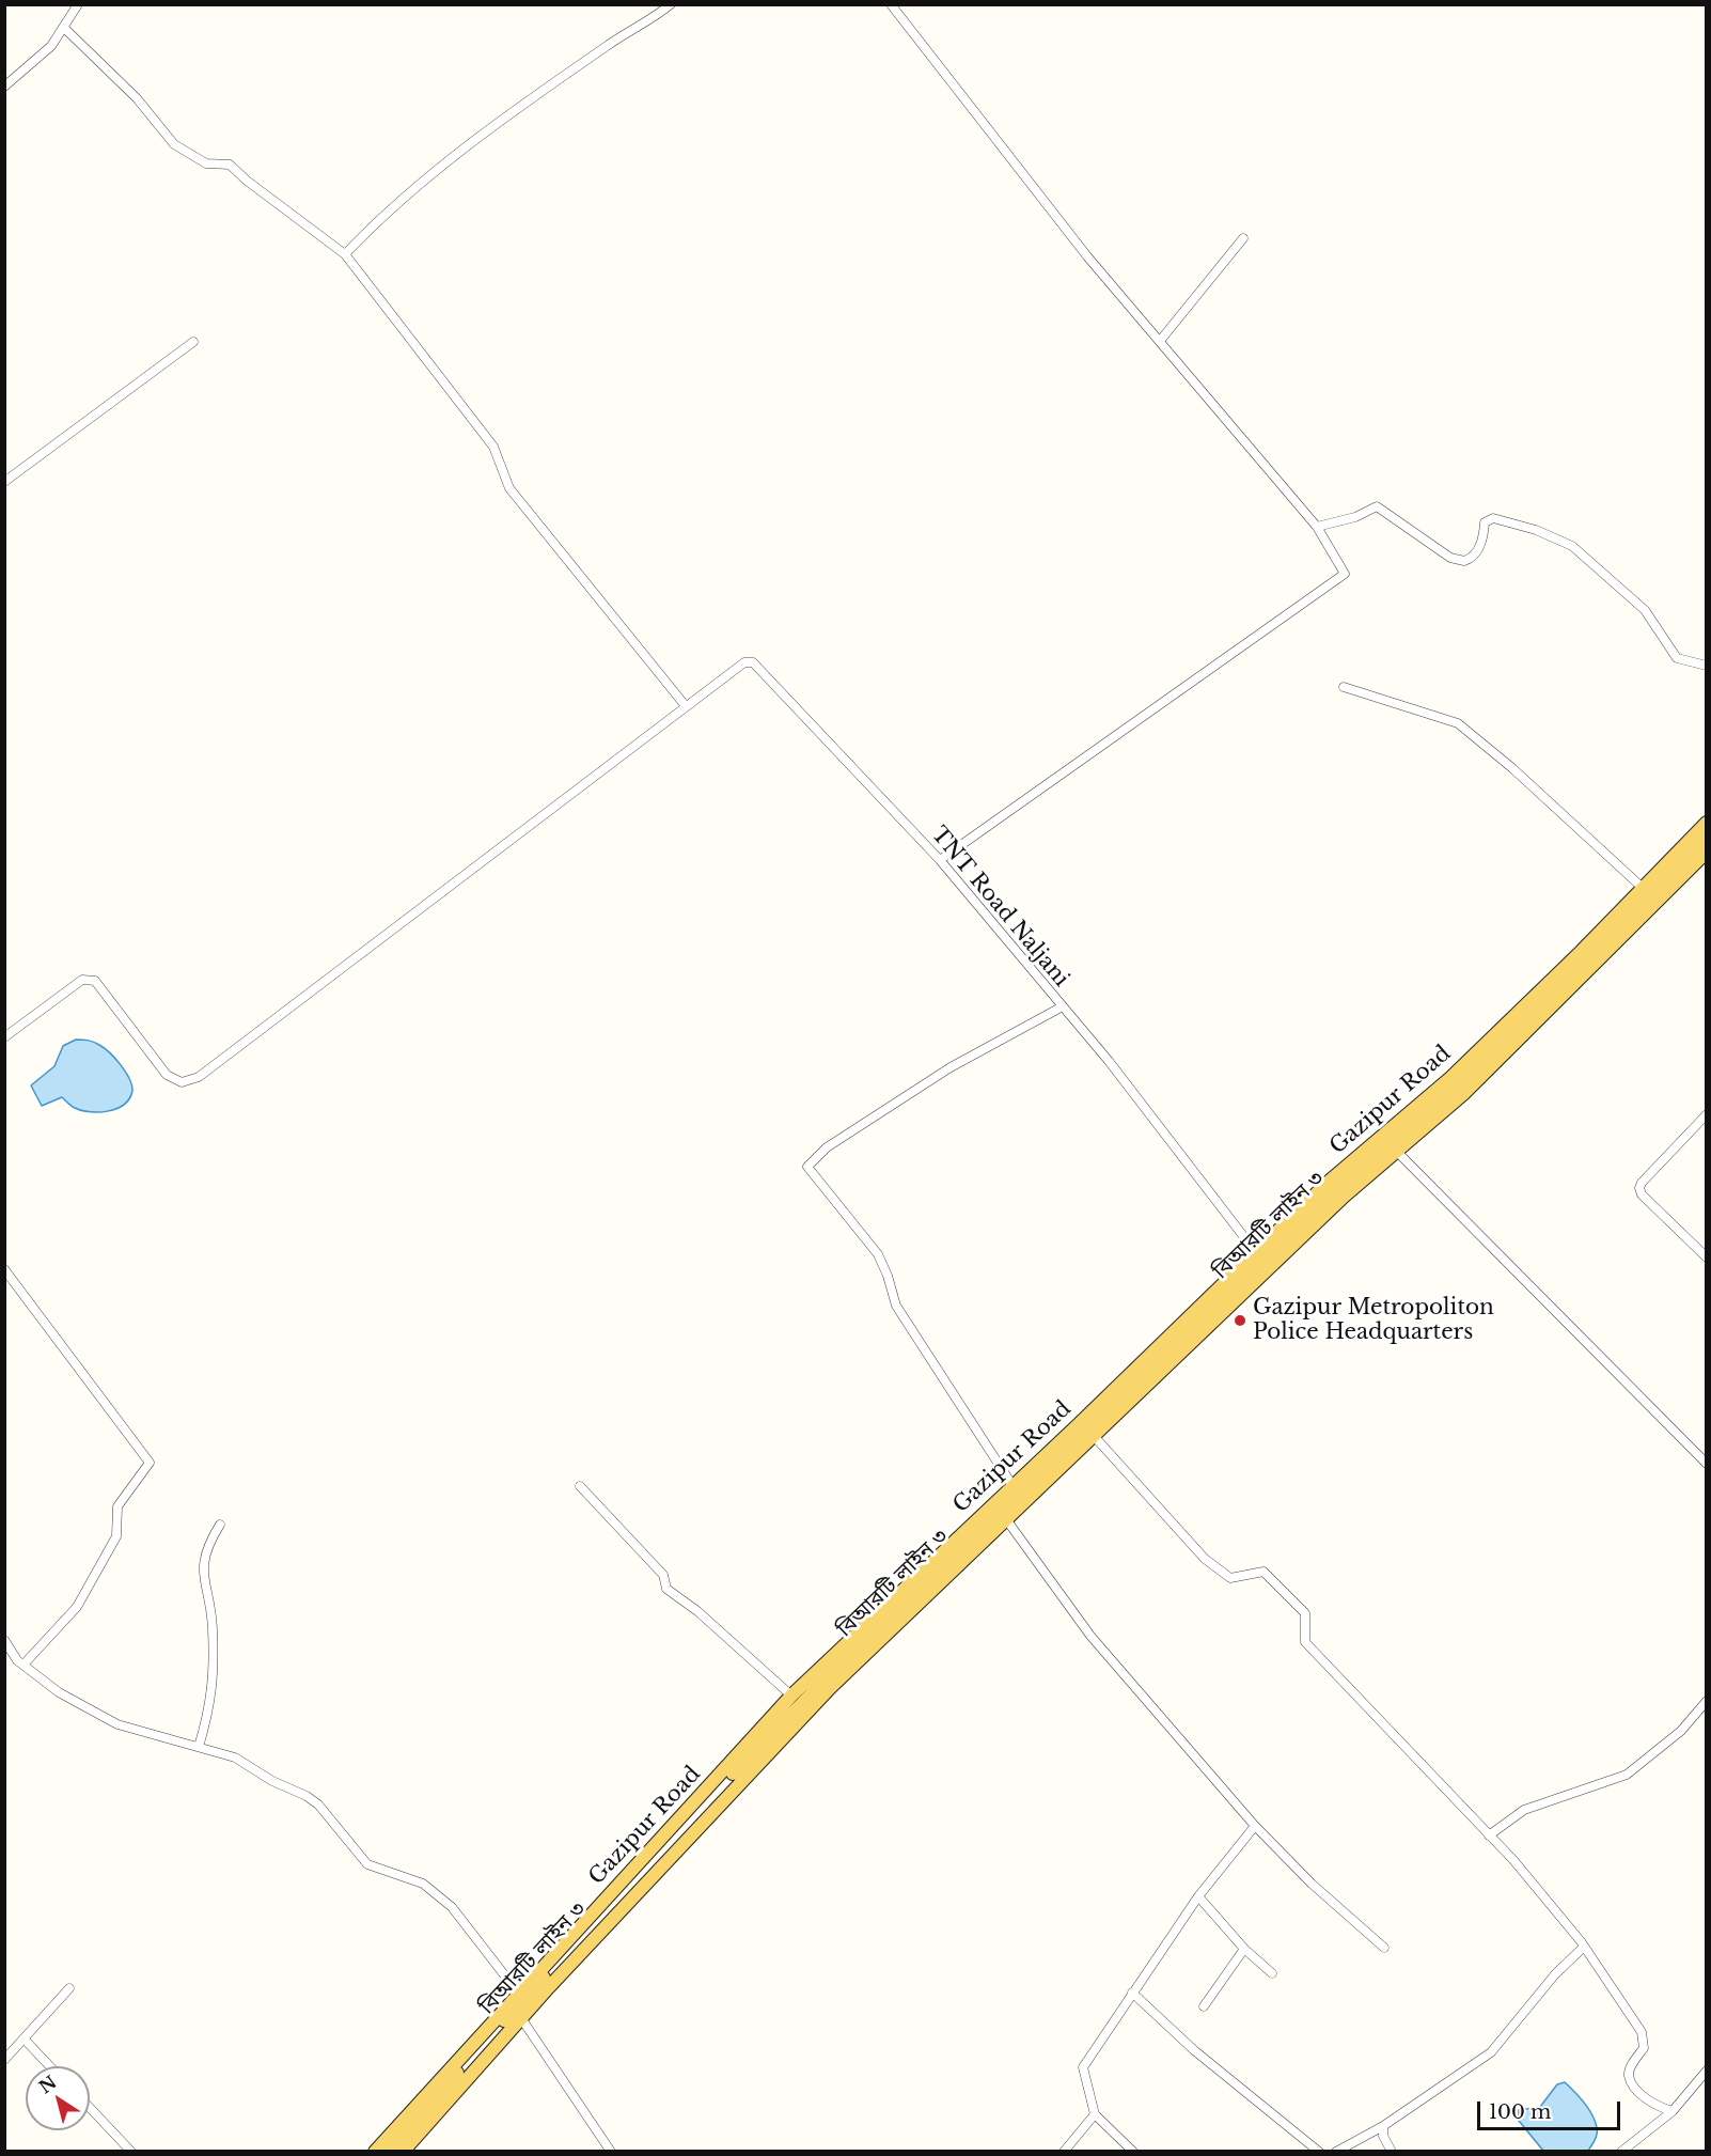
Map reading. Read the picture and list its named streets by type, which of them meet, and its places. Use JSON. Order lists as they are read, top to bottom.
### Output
{
  "streets": {
    "main road": ["Gazipur Road", "বিআরটি লাইন ৩"],
    "street": ["TNT Road Naljani"]
  },
  "crossings": [
    ["TNT Road Naljani", "Gazipur Road"]
  ],
  "places": ["Gazipur Metropoliton Police Headquarters"],
  "scale_bar": "100 m",
  "north": "top left"
}
